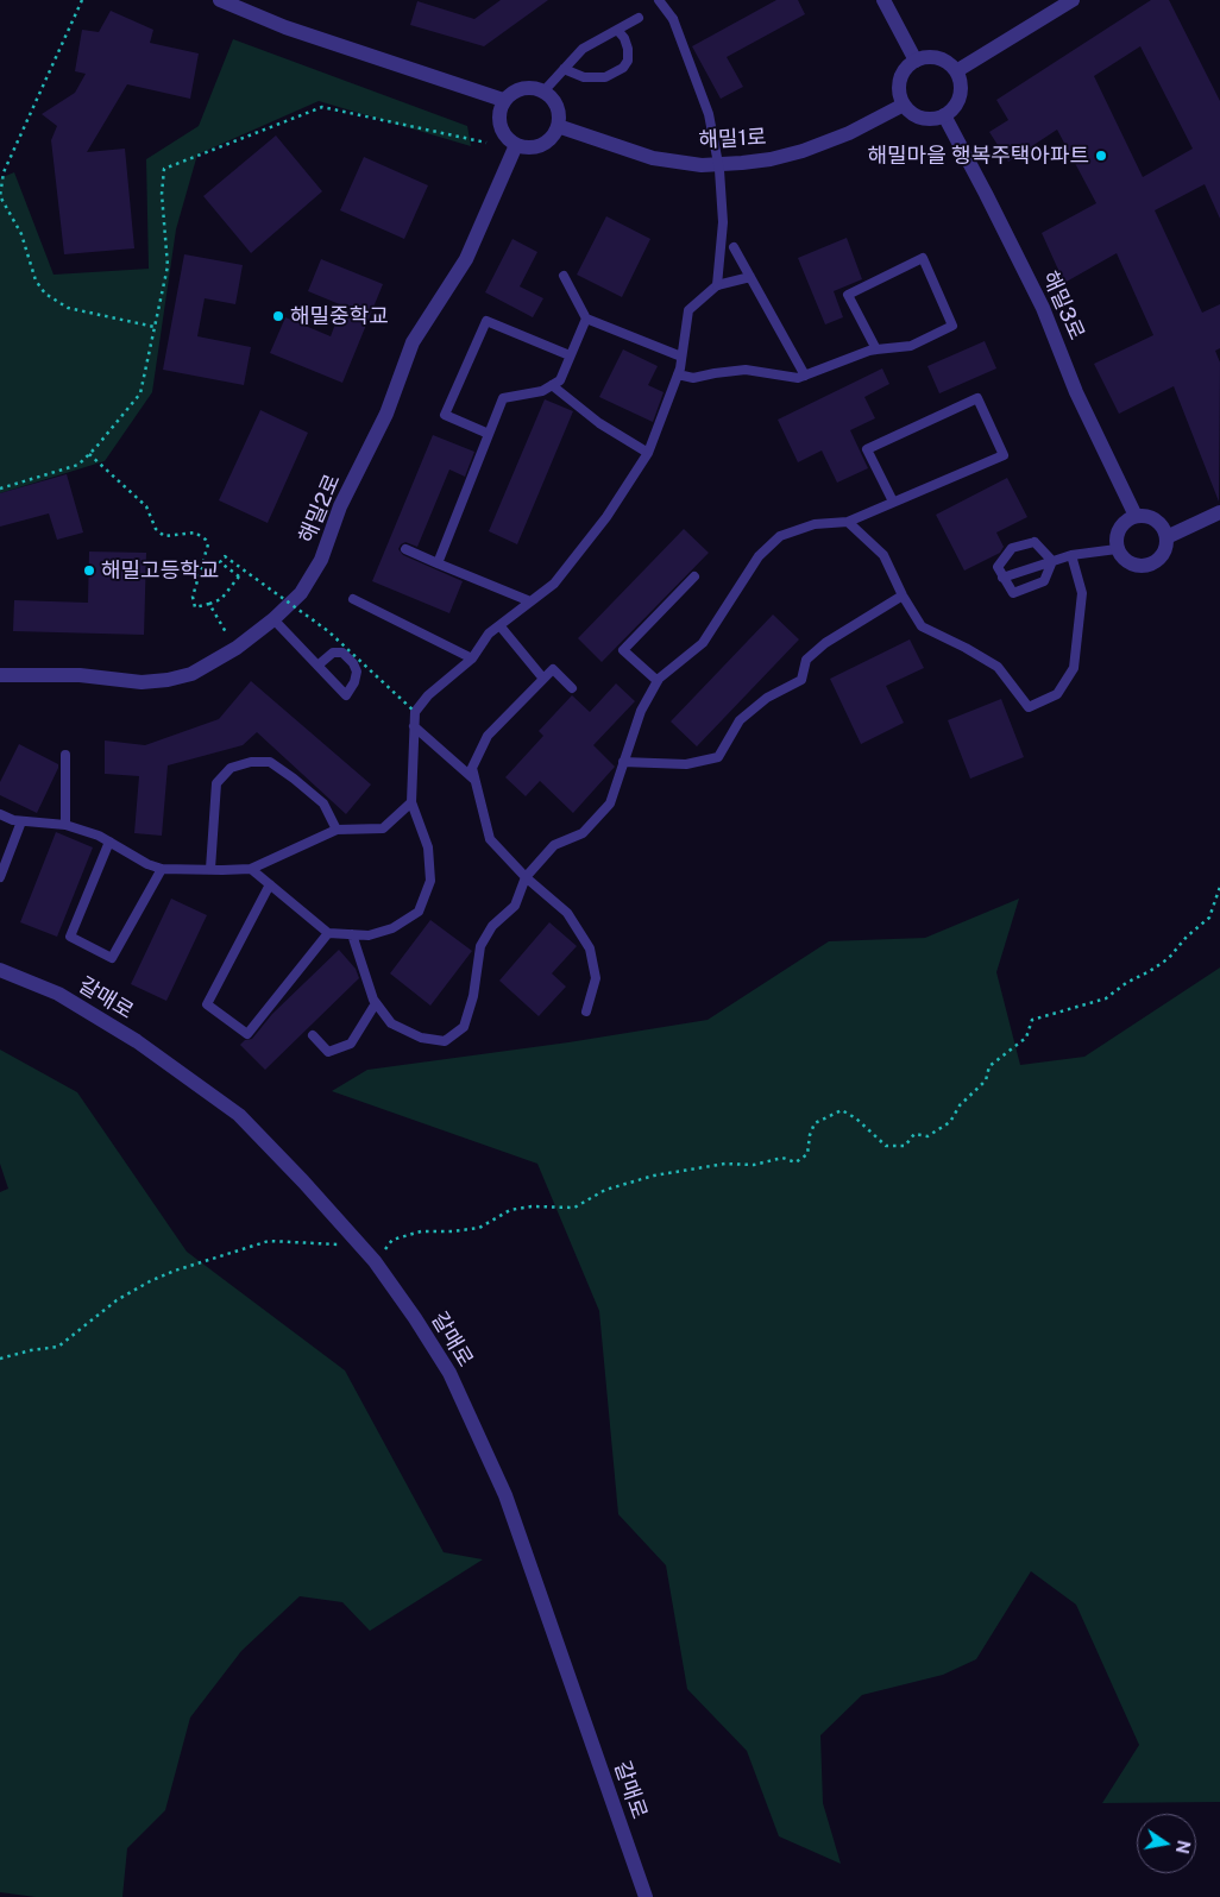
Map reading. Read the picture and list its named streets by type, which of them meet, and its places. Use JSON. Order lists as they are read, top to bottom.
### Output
{
  "streets": {
    "street": [
      "해밀1로",
      "해밀3로",
      "해밀2로",
      "갈매로"
    ]
  },
  "crossings": [
    ["해밀1로", "해밀3로"],
    ["해밀1로", "해밀2로"]
  ],
  "places": ["해밀마을 행복주택아파트", "해밀중학교", "해밀고등학교"],
  "north": "right"
}
